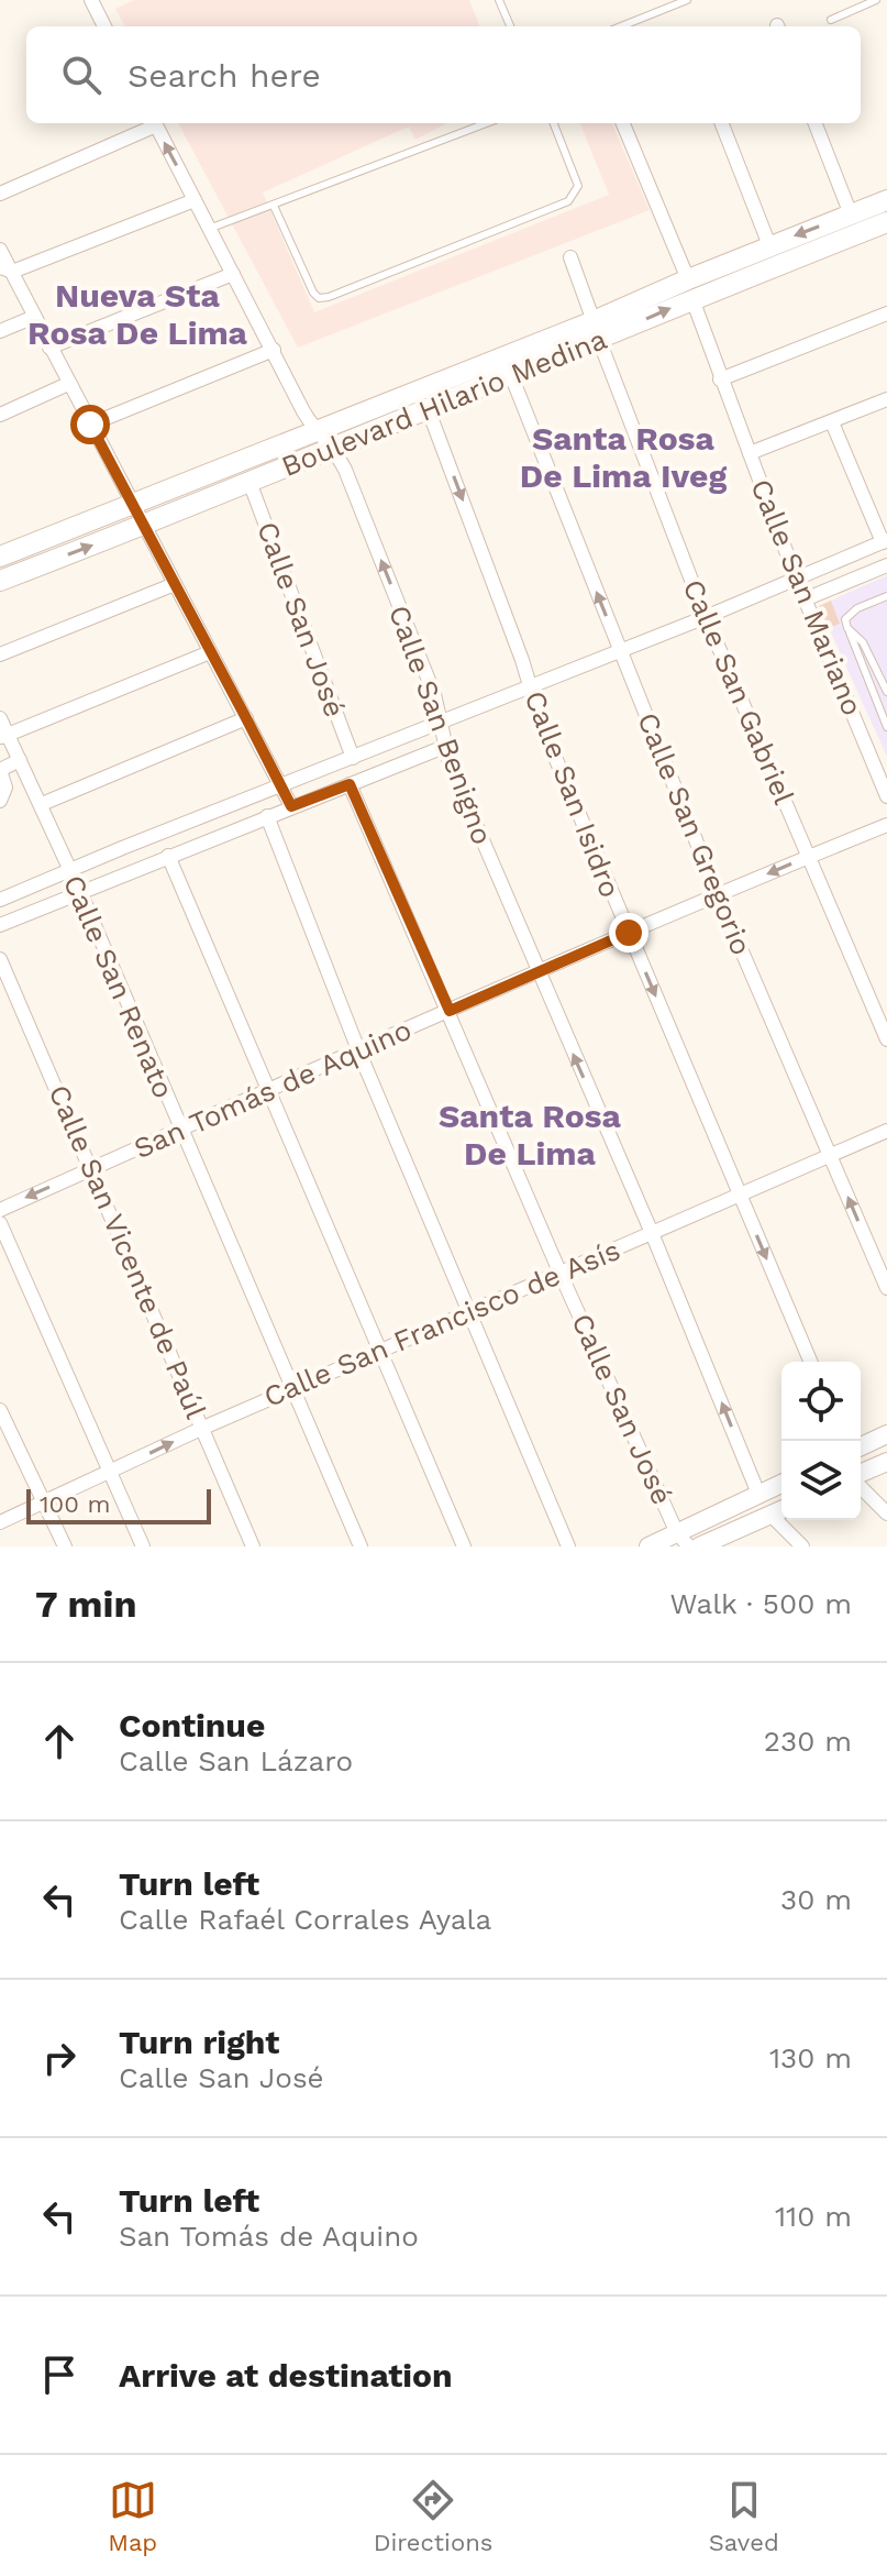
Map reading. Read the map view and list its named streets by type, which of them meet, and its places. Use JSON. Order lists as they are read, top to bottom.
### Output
{
  "streets": {
    "main road": ["Boulevard Hilario Medina"],
    "street": [
      "Calle San Mariano",
      "Calle San José",
      "Calle San Gabriel",
      "Calle San Benigno",
      "Calle San Isidro",
      "Calle San Gregorio",
      "Calle San Renato",
      "San Tomás de Aquino",
      "Calle San Vicente de Paúl",
      "Calle San Francisco de Asís"
    ]
  },
  "crossings": [
    ["Boulevard Hilario Medina", "Calle San Mariano"],
    ["Boulevard Hilario Medina", "Calle San José"],
    ["Boulevard Hilario Medina", "Calle San Gabriel"],
    ["Boulevard Hilario Medina", "Calle San Benigno"],
    ["Boulevard Hilario Medina", "Calle San Isidro"],
    ["Boulevard Hilario Medina", "Calle San Gregorio"],
    ["Calle San José", "San Tomás de Aquino"],
    ["Calle San José", "Calle San Francisco de Asís"],
    ["Calle San Gabriel", "San Tomás de Aquino"],
    ["Calle San Benigno", "San Tomás de Aquino"],
    ["Calle San Benigno", "Calle San Francisco de Asís"],
    ["Calle San Isidro", "San Tomás de Aquino"],
    ["Calle San Isidro", "Calle San Francisco de Asís"],
    ["Calle San Gregorio", "San Tomás de Aquino"],
    ["Calle San Gregorio", "Calle San Francisco de Asís"],
    ["Calle San Renato", "San Tomás de Aquino"],
    ["Calle San Renato", "Calle San Francisco de Asís"],
    ["San Tomás de Aquino", "Calle San Vicente de Paúl"],
    ["Calle San Vicente de Paúl", "Calle San Francisco de Asís"]
  ],
  "one_way": ["Calle San Benigno", "Calle San Isidro", "Calle San Gregorio"],
  "districts": ["Nueva Sta Rosa De Lima", "Santa Rosa De Lima Iveg", "Santa Rosa De Lima"],
  "scale_bar": "100 m",
  "page": {
    "search": "Search here",
    "scale": "100 m",
    "heading": ["7 min", "Walk · 500 m"],
    "list": [
      ["Continue", "Calle San Lázaro", "230 m"],
      ["Turn left", "Calle Rafaél Corrales Ayala", "30 m"],
      ["Turn right", "Calle San José", "130 m"],
      ["Turn left", "San Tomás de Aquino", "110 m"],
      "Arrive at destination"
    ],
    "nav": ["Map", "Directions", "Saved"]
  }
}
